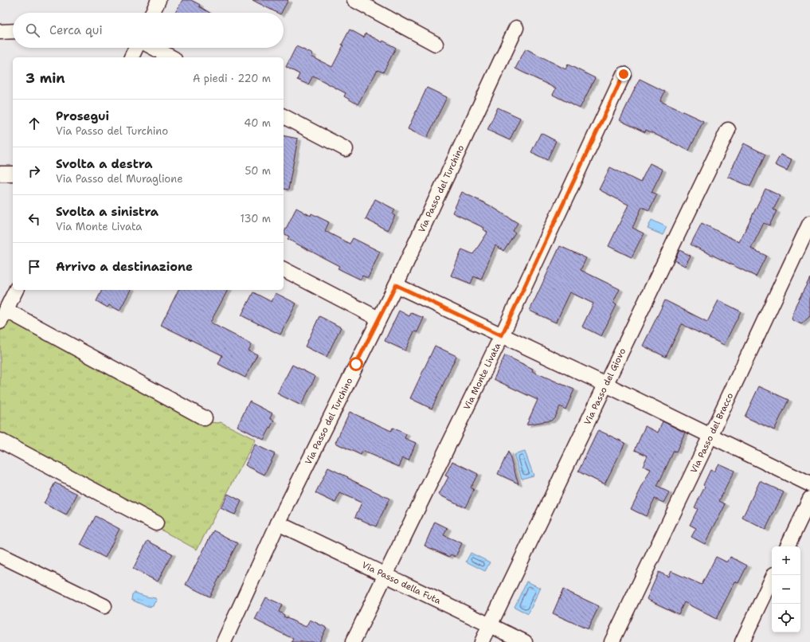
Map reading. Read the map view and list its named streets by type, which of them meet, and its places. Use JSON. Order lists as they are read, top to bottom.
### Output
{
  "streets": {
    "street": [
      "Via Passo del Turchino",
      "Via Monte Livata",
      "Via Passo del Giovo",
      "Via Passo del Bracco",
      "Via Passo della Futa"
    ]
  },
  "crossings": [
    ["Via Passo del Turchino", "Via Passo della Futa"],
    ["Via Monte Livata", "Via Passo della Futa"],
    ["Via Passo del Giovo", "Via Passo della Futa"]
  ],
  "page": {
    "search": "Cerca qui",
    "heading": ["3 min", "A piedi · 220 m"],
    "list": [
      ["Prosegui", "Via Passo del Turchino", "40 m"],
      ["Svolta a destra", "Via Passo del Muraglione", "50 m"],
      ["Svolta a sinistra", "Via Monte Livata", "130 m"],
      "Arrivo a destinazione"
    ],
    "map_buttons": ["+", "−"]
  }
}
